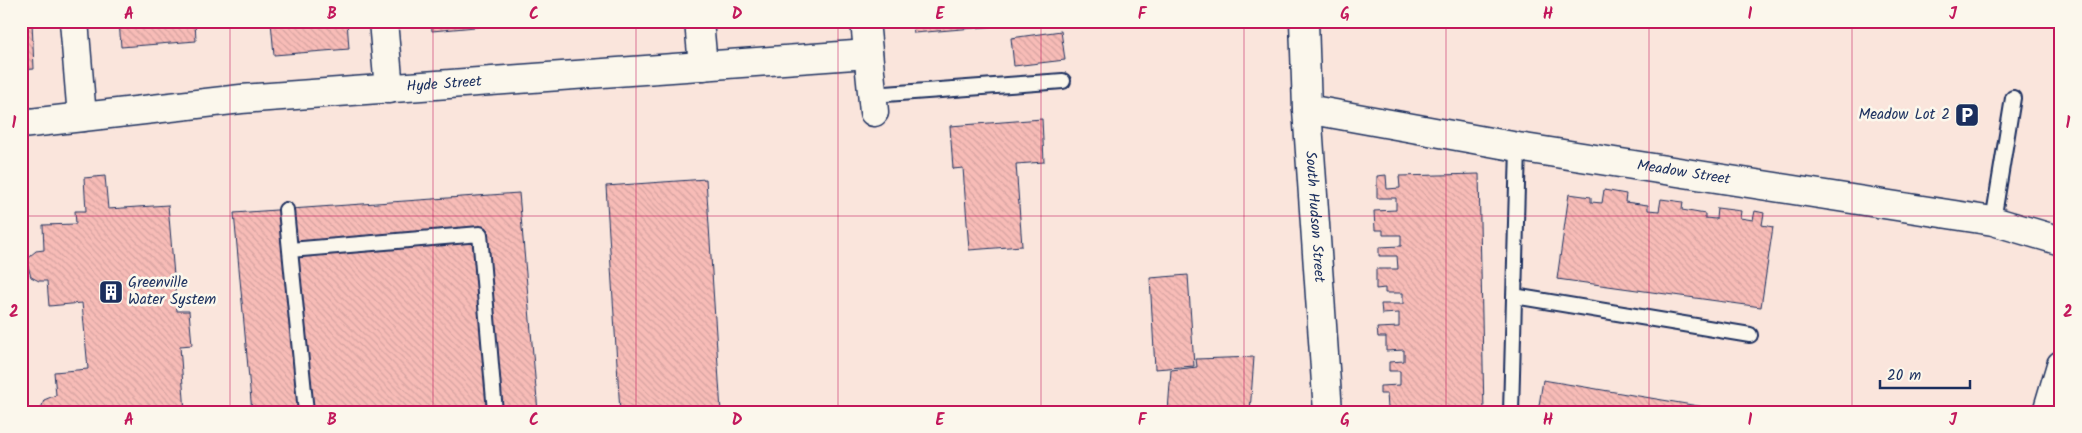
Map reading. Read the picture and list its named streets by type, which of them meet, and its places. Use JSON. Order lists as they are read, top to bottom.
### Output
{
  "streets": {
    "street": ["Hyde Street", "Meadow Street", "South Hudson Street"]
  },
  "crossings": [
    ["Meadow Street", "South Hudson Street"]
  ],
  "places": {
    "parking": ["Meadow Lot 2"],
    "building": ["Greenville Water System"]
  },
  "scale_bar": "20 m",
  "grid": {
    "columns": [
      "A",
      "B",
      "C",
      "D",
      "E",
      "F",
      "G",
      "H",
      "I",
      "J"
    ],
    "rows": ["1", "2"]
  }
}
